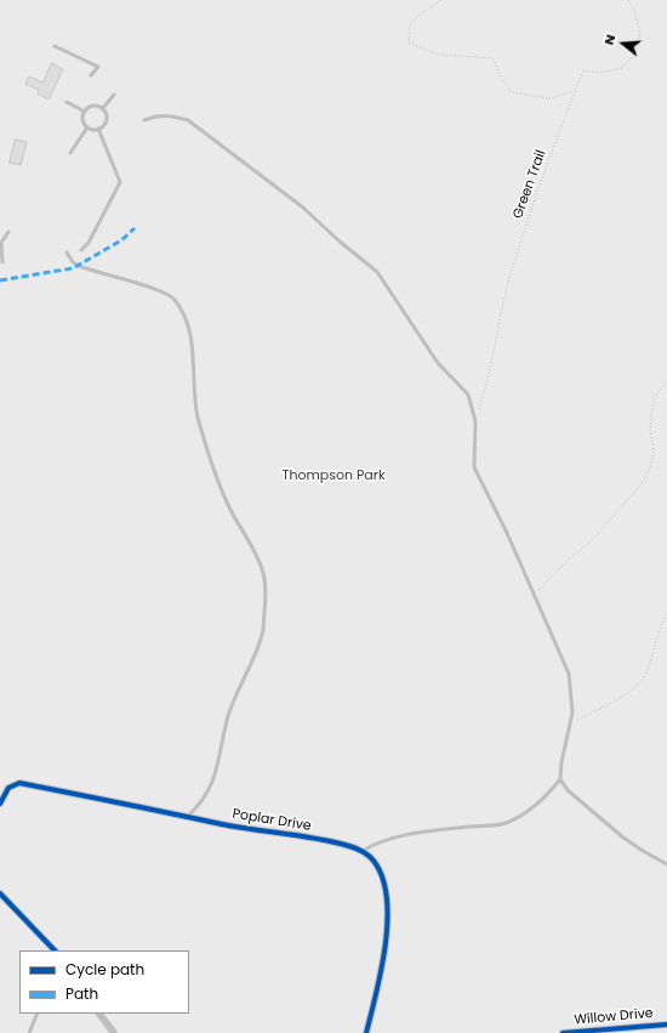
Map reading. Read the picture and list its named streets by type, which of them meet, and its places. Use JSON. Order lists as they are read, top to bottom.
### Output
{
  "streets": {
    "street": ["Poplar Drive", "Willow Drive"],
    "path": ["Green Trail"]
  },
  "parks": ["Thompson Park"],
  "legend": ["Cycle path", "Path"],
  "north": "left"
}
